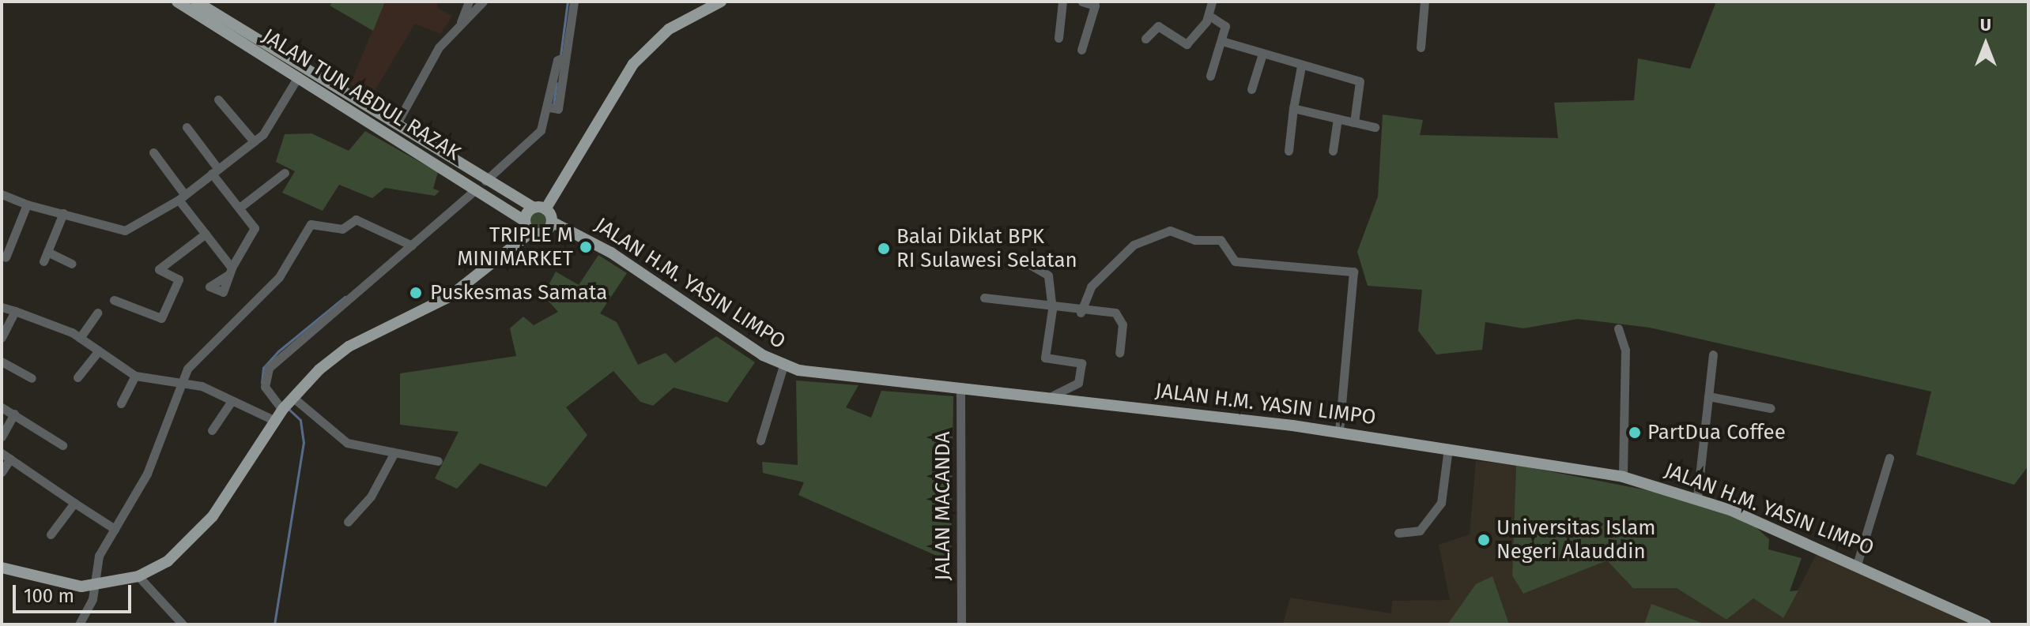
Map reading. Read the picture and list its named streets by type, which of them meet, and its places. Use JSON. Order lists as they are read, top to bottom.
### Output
{
  "streets": {
    "main road": ["JALAN TUN ABDUL RAZAK", "JALAN H.M. YASIN LIMPO"],
    "street": ["JALAN MACANDA"]
  },
  "crossings": [
    ["JALAN TUN ABDUL RAZAK", "JALAN H.M. YASIN LIMPO"],
    ["JALAN H.M. YASIN LIMPO", "JALAN MACANDA"]
  ],
  "places": [
    "TRIPLE M MINIMARKET",
    "Balai Diklat BPK RI Sulawesi Selatan",
    "Puskesmas Samata",
    "PartDua Coffee",
    "Universitas Islam Negeri Alauddin"
  ],
  "scale_bar": "100 m",
  "north": "top"
}
